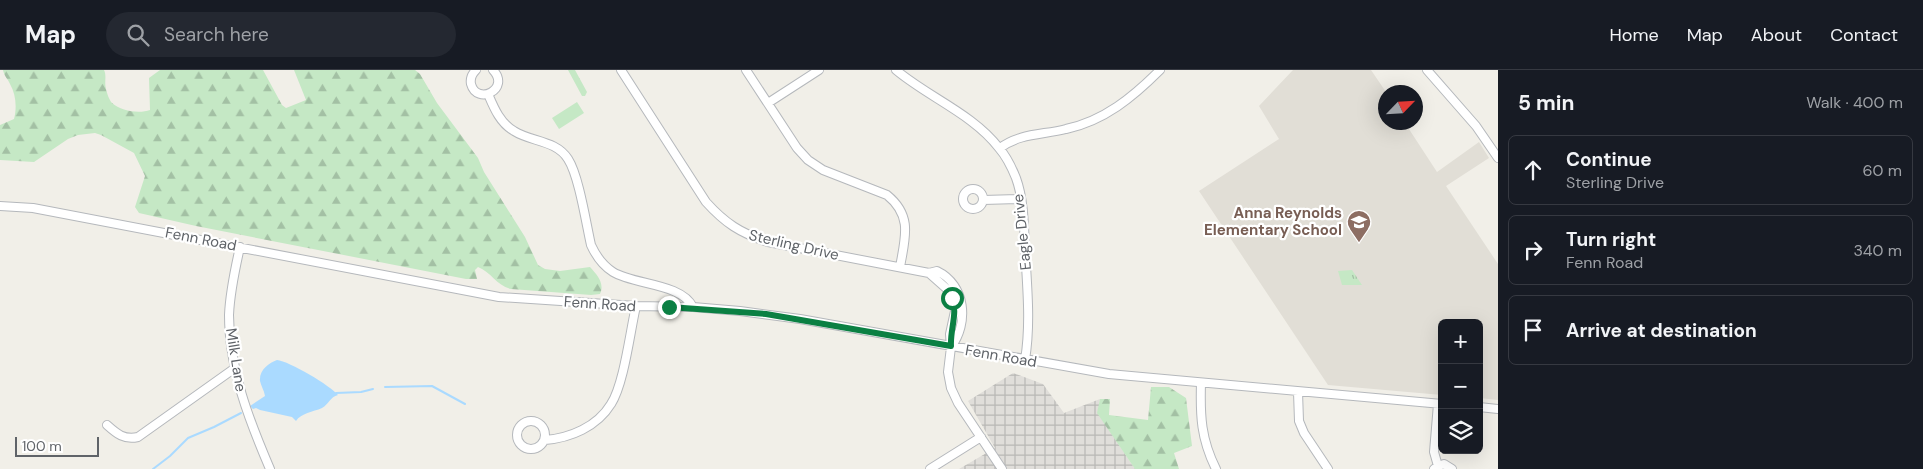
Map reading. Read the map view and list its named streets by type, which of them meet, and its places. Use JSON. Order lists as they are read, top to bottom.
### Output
{
  "streets": {
    "street": [
      "Eagle Drive",
      "Fenn Road",
      "Sterling Drive",
      "Milk Lane"
    ]
  },
  "crossings": [
    ["Eagle Drive", "Fenn Road"],
    ["Fenn Road", "Sterling Drive"],
    ["Fenn Road", "Milk Lane"]
  ],
  "places": {
    "school or university": ["Anna Reynolds Elementary School"]
  },
  "scale_bar": "100 m",
  "north": "top right",
  "page": {
    "header": "Map",
    "search": "Search here",
    "nav": [
      "Home",
      "Map",
      "About",
      "Contact"
    ],
    "heading": ["5 min", "Walk · 400 m"],
    "list": [
      ["Continue", "Sterling Drive", "60 m"],
      ["Turn right", "Fenn Road", "340 m"],
      "Arrive at destination"
    ],
    "map_buttons": ["+", "−"],
    "scale": "100 m"
  }
}
